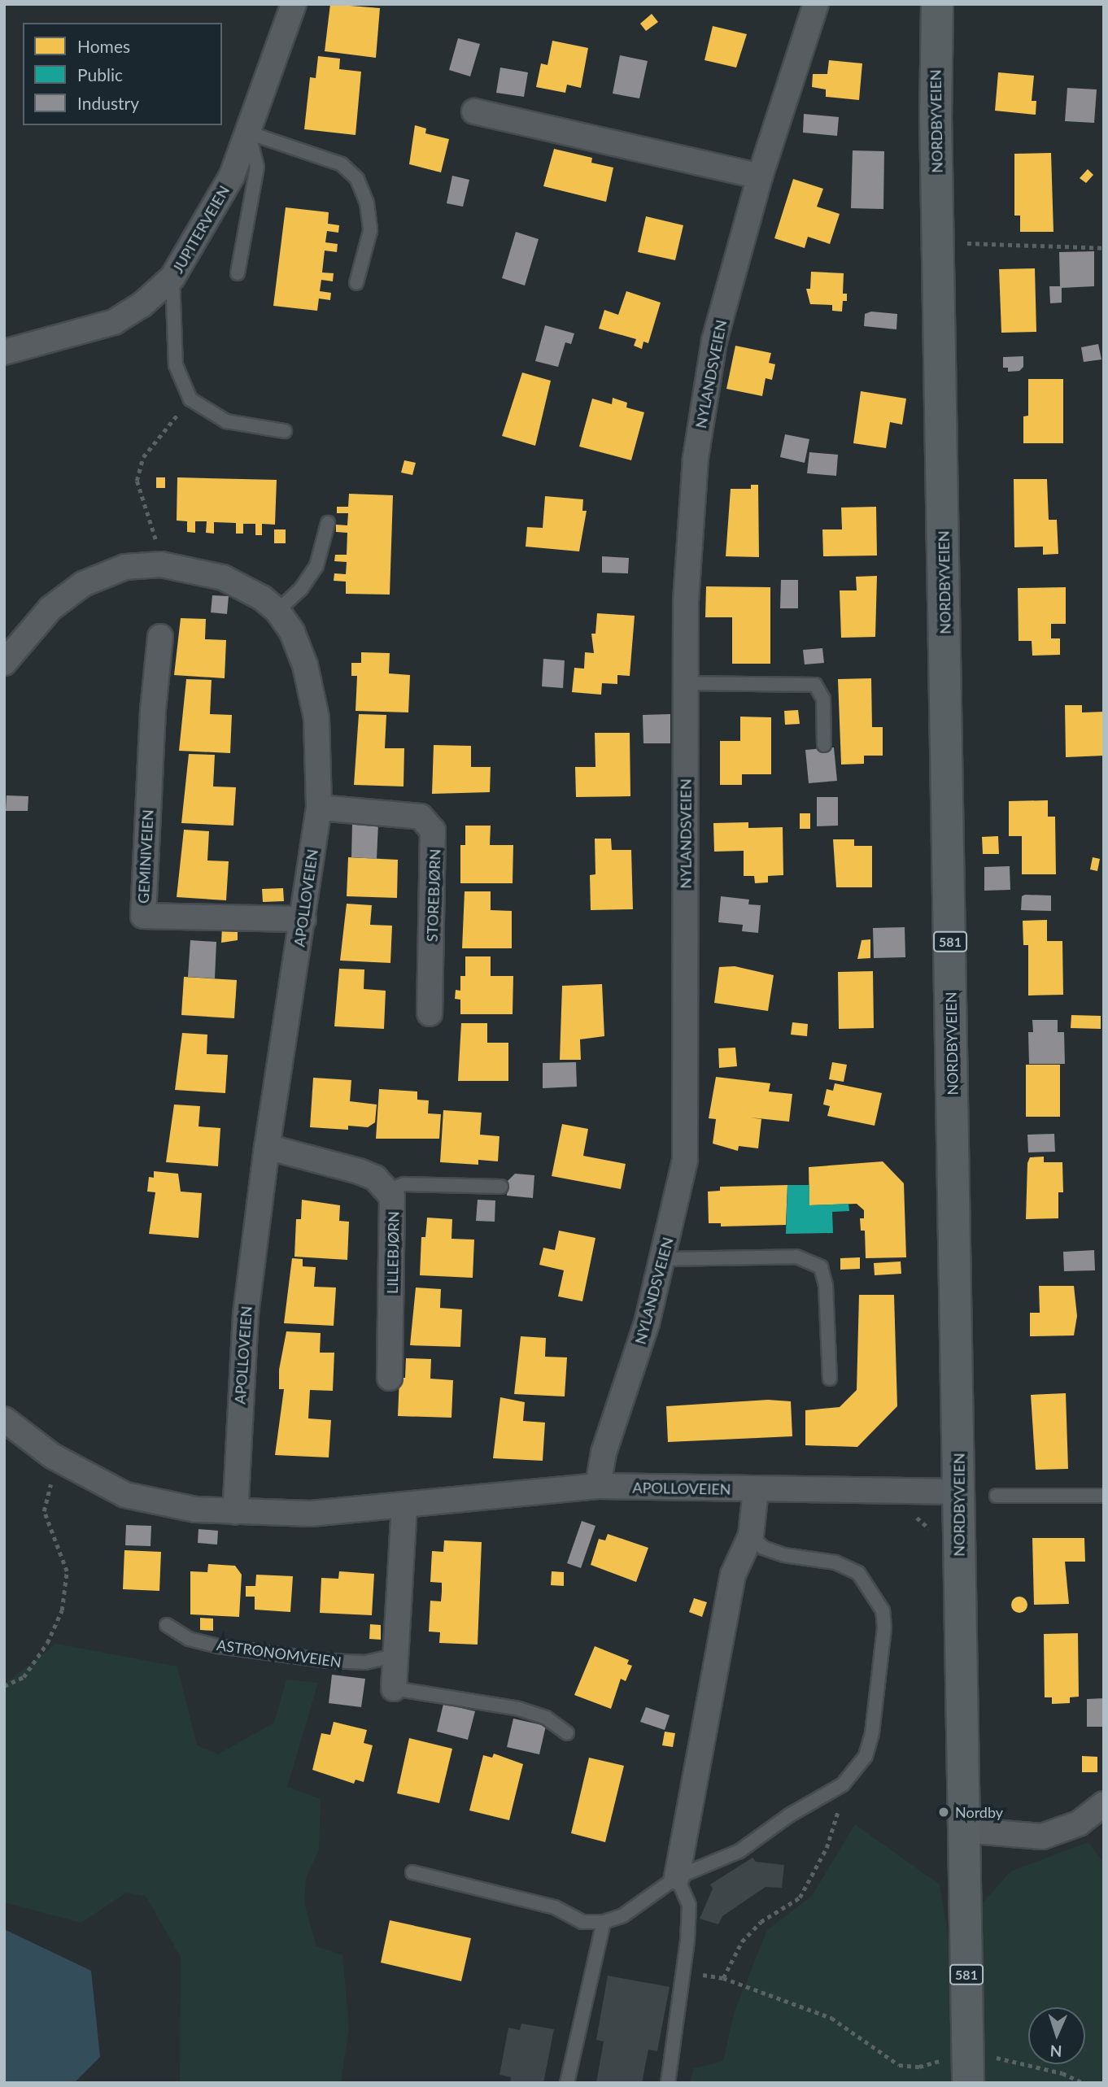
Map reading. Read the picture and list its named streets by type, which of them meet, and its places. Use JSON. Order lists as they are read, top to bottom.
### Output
{
  "streets": {
    "main road": ["NORDBYVEIEN", "581"],
    "street": [
      "JUPITERVEIEN",
      "NYLANDSVEIEN",
      "GEMINIVEIEN",
      "STOREBJØRN",
      "APOLLOVEIEN",
      "LILLEBJØRN"
    ],
    "lane": ["ASTRONOMVEIEN"]
  },
  "crossings": [
    ["NORDBYVEIEN", "APOLLOVEIEN"],
    ["NYLANDSVEIEN", "APOLLOVEIEN"],
    ["GEMINIVEIEN", "APOLLOVEIEN"],
    ["STOREBJØRN", "APOLLOVEIEN"],
    ["APOLLOVEIEN", "LILLEBJØRN"]
  ],
  "places": ["Nordby"],
  "legend": ["Homes", "Public", "Industry"],
  "north": "bottom"
}
